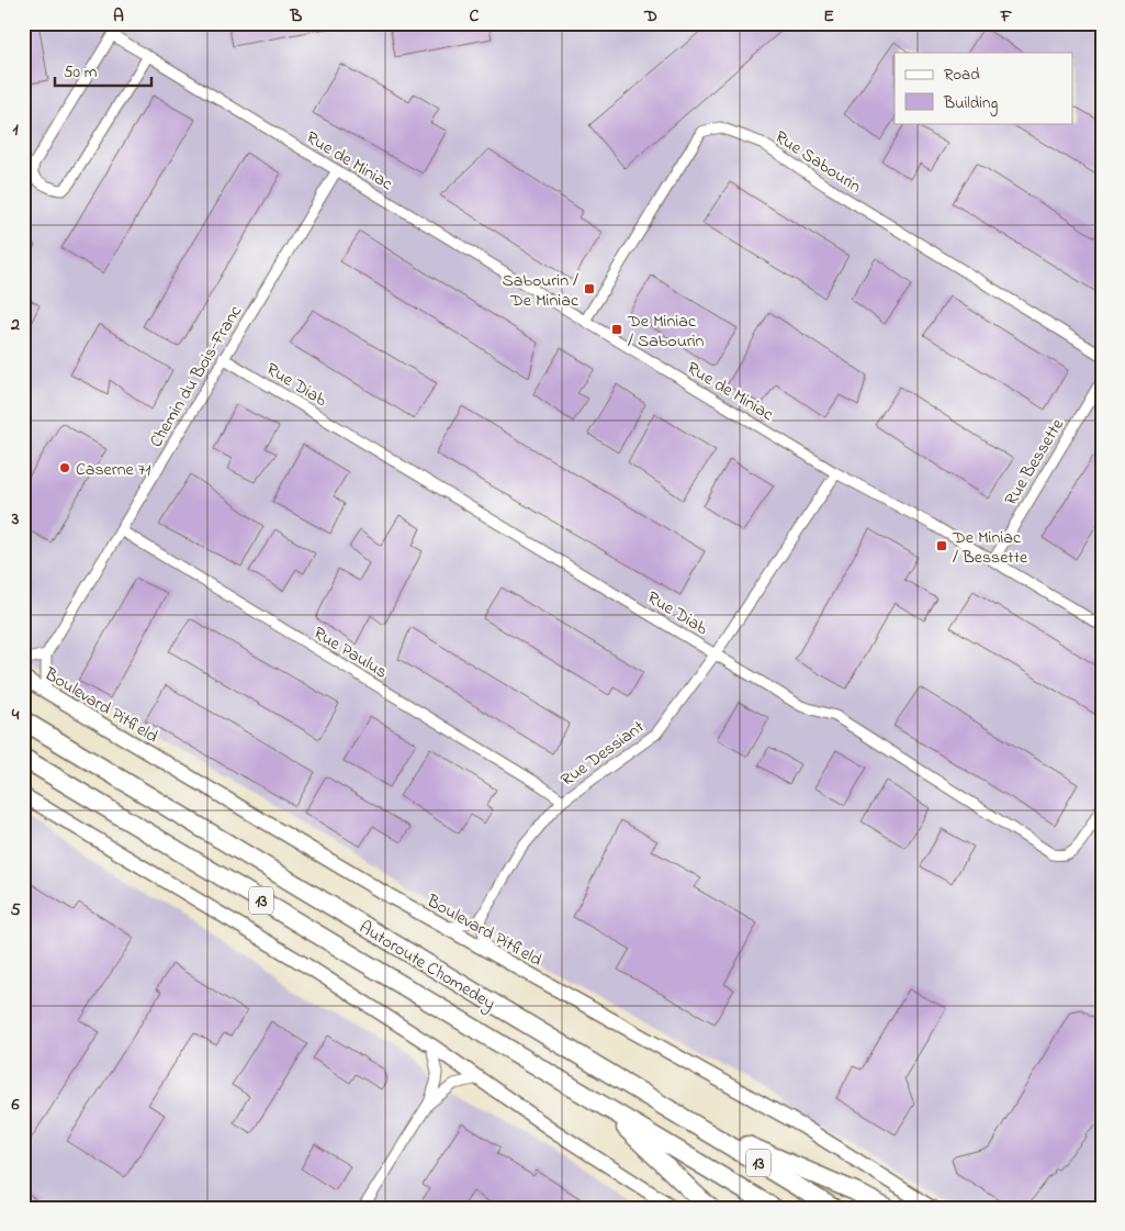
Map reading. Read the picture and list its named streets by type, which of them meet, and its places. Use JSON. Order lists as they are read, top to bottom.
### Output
{
  "streets": {
    "highway": ["13", "Autoroute Chomedey"],
    "main road": ["Boulevard Pitfield"],
    "street": [
      "Rue de Miniac",
      "Rue Sabourin",
      "Chemin du Bois-Franc",
      "Rue Diab",
      "Rue Bessette",
      "Rue Paulus",
      "Rue Dessiant"
    ]
  },
  "crossings": [
    ["Rue de Miniac", "Rue Sabourin"],
    ["Rue de Miniac", "Chemin du Bois-Franc"],
    ["Rue de Miniac", "Rue Bessette"],
    ["Rue de Miniac", "Rue Dessiant"],
    ["Chemin du Bois-Franc", "Rue Diab"],
    ["Chemin du Bois-Franc", "Rue Paulus"],
    ["Rue Diab", "Rue Dessiant"],
    ["Rue Paulus", "Rue Dessiant"]
  ],
  "places": {
    "transit": ["Sabourin / De Miniac", "De Miniac / Sabourin", "De Miniac / Bessette"],
    "other": ["Caserne 71"]
  },
  "legend": ["Road", "Building"],
  "scale_bar": "50 m",
  "grid": {
    "columns": [
      "A",
      "B",
      "C",
      "D",
      "E",
      "F"
    ],
    "rows": [
      "1",
      "2",
      "3",
      "4",
      "5",
      "6"
    ]
  }
}
